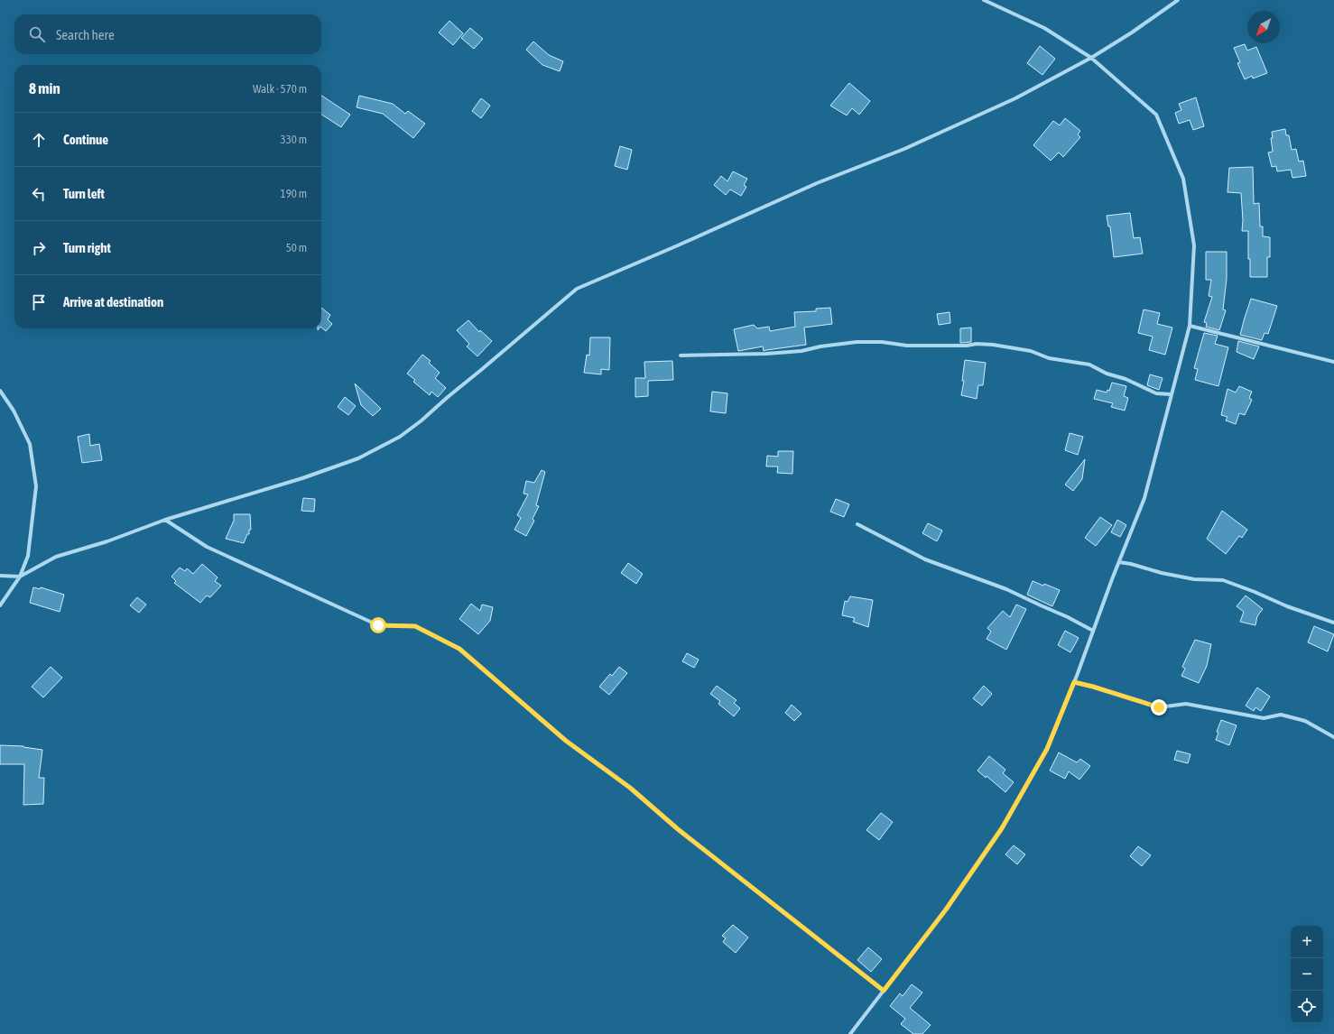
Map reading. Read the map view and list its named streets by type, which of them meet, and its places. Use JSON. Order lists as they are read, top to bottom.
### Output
{
  "north": "bottom left",
  "page": {
    "search": "Search here",
    "heading": ["8 min", "Walk · 570 m"],
    "list": [
      ["Continue", "330 m"],
      ["Turn left", "190 m"],
      ["Turn right", "50 m"],
      "Arrive at destination"
    ],
    "map_buttons": ["+", "−"]
  }
}
